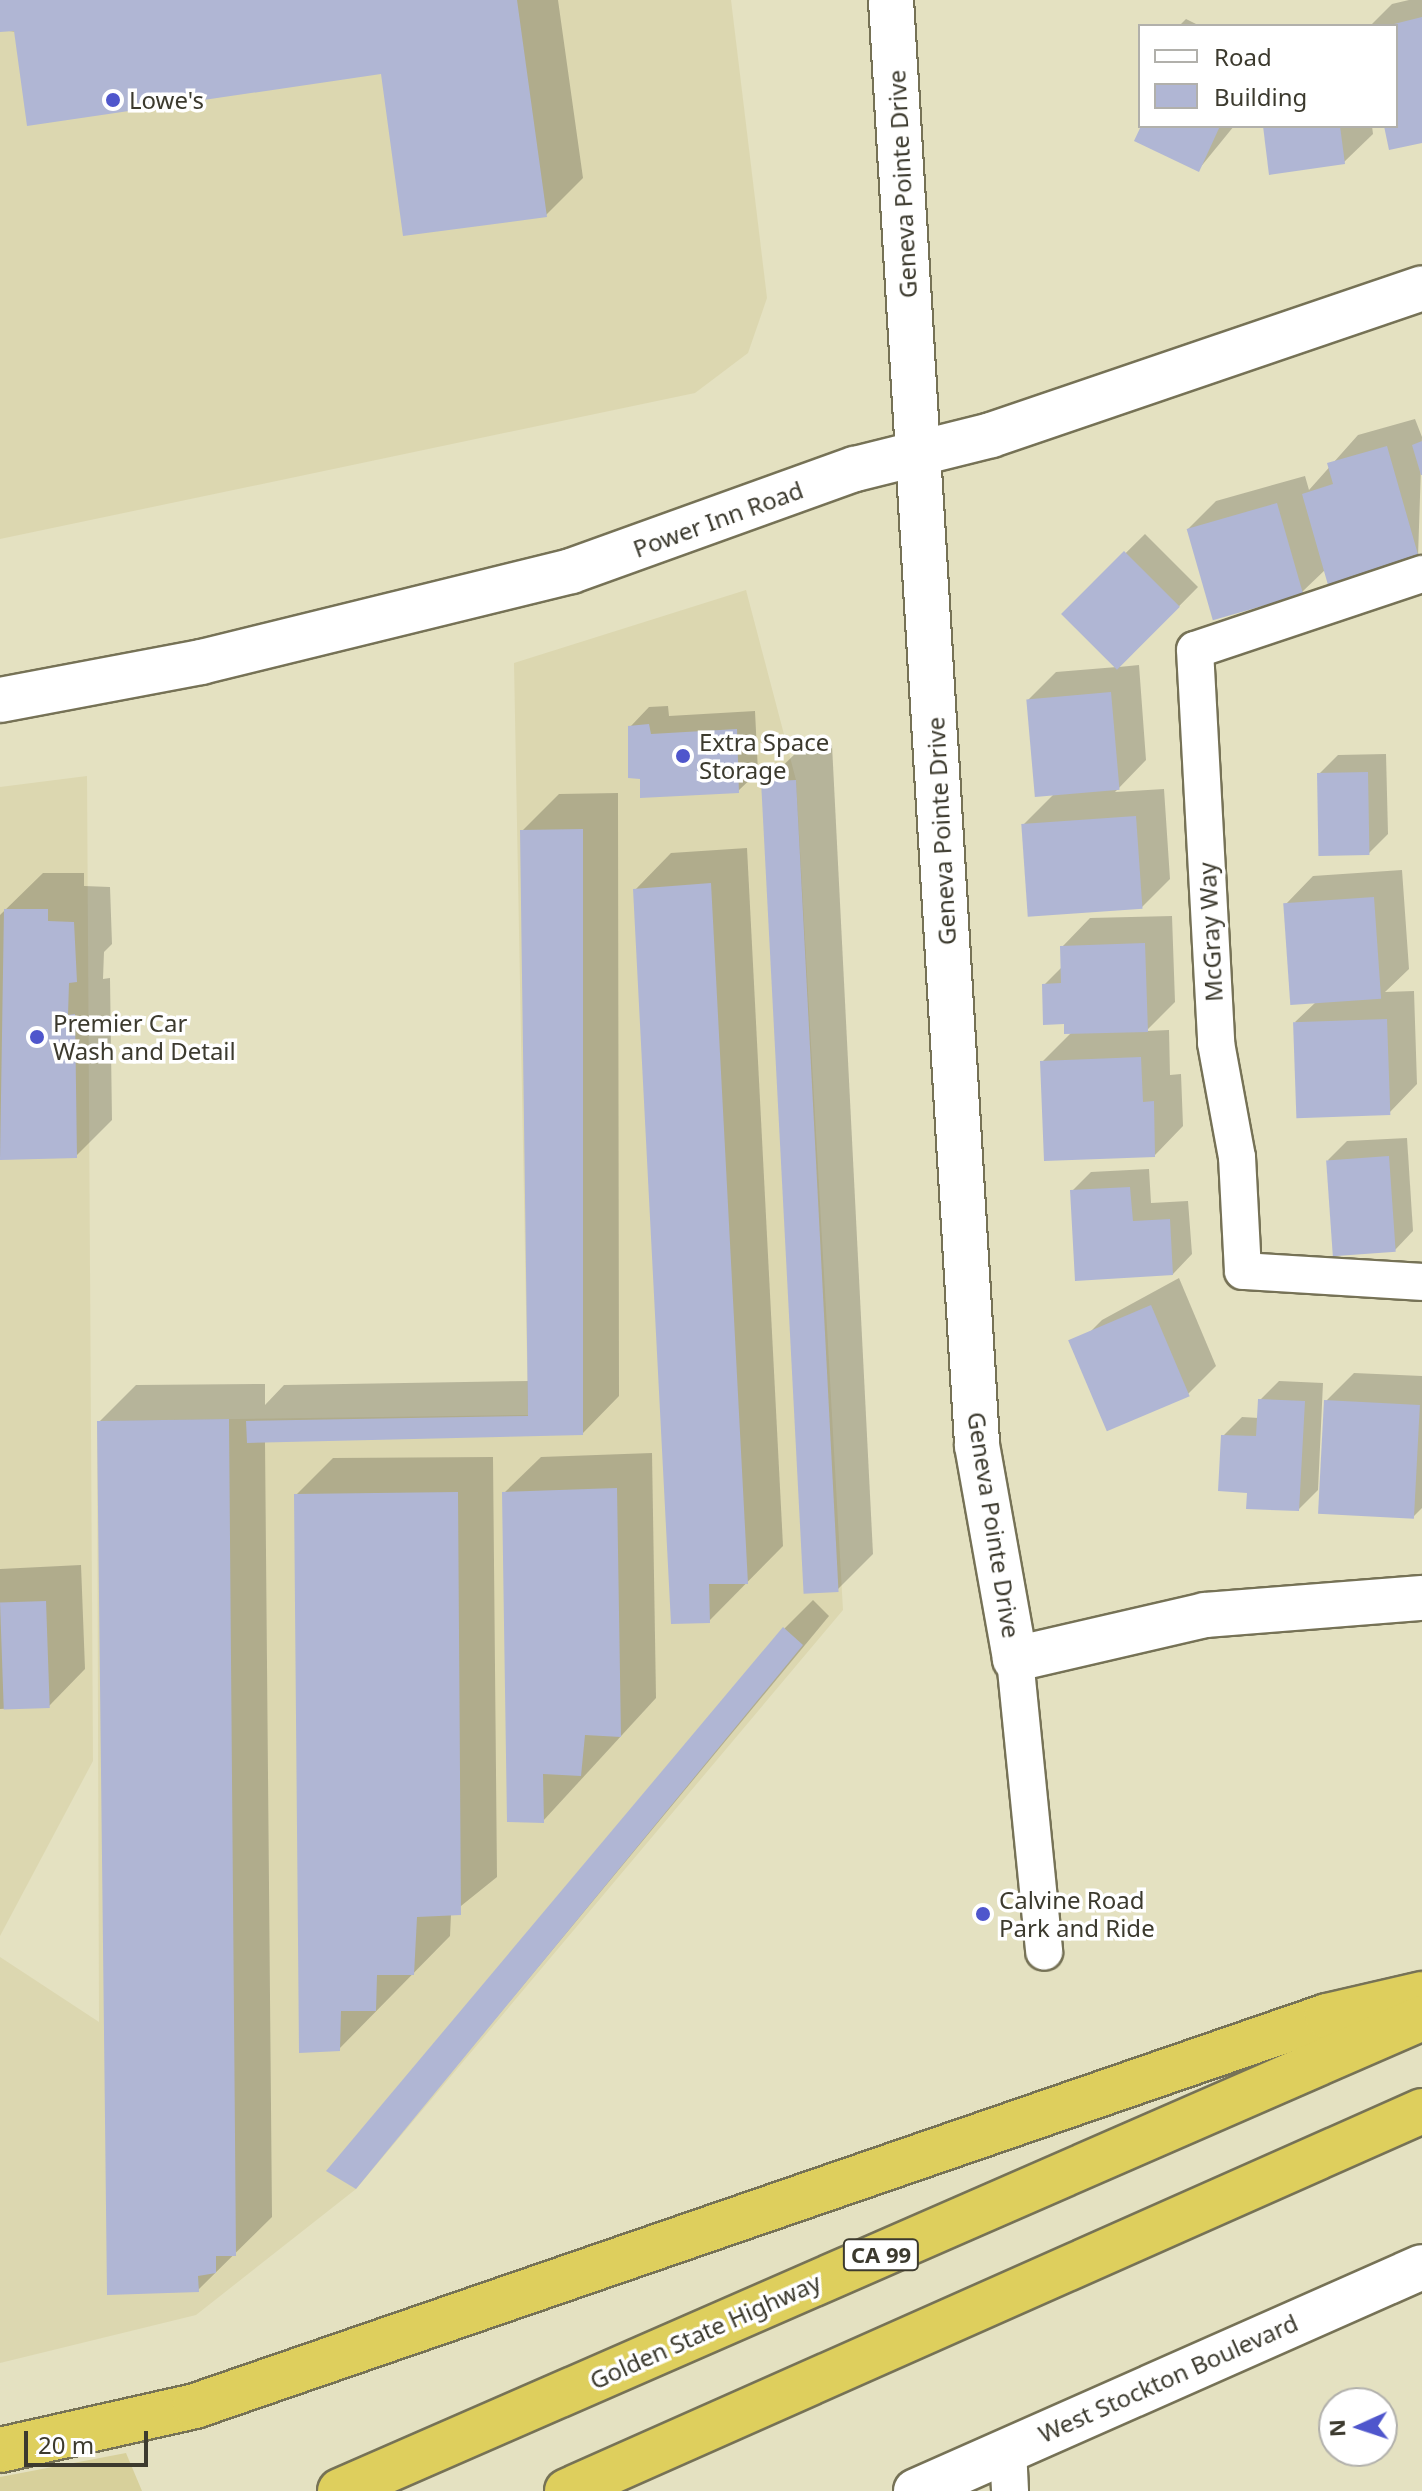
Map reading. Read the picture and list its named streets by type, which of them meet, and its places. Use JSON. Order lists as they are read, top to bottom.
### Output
{
  "streets": {
    "highway": ["CA 99", "Golden State Highway"],
    "street": [
      "Geneva Pointe Drive",
      "Power Inn Road",
      "McGray Way",
      "West Stockton Boulevard"
    ]
  },
  "crossings": [
    ["Geneva Pointe Drive", "Power Inn Road"]
  ],
  "places": [
    "Lowe's",
    "Extra Space Storage",
    "Premier Car Wash and Detail",
    "Calvine Road Park and Ride"
  ],
  "legend": ["Road", "Building"],
  "scale_bar": "20 m",
  "north": "left"
}
